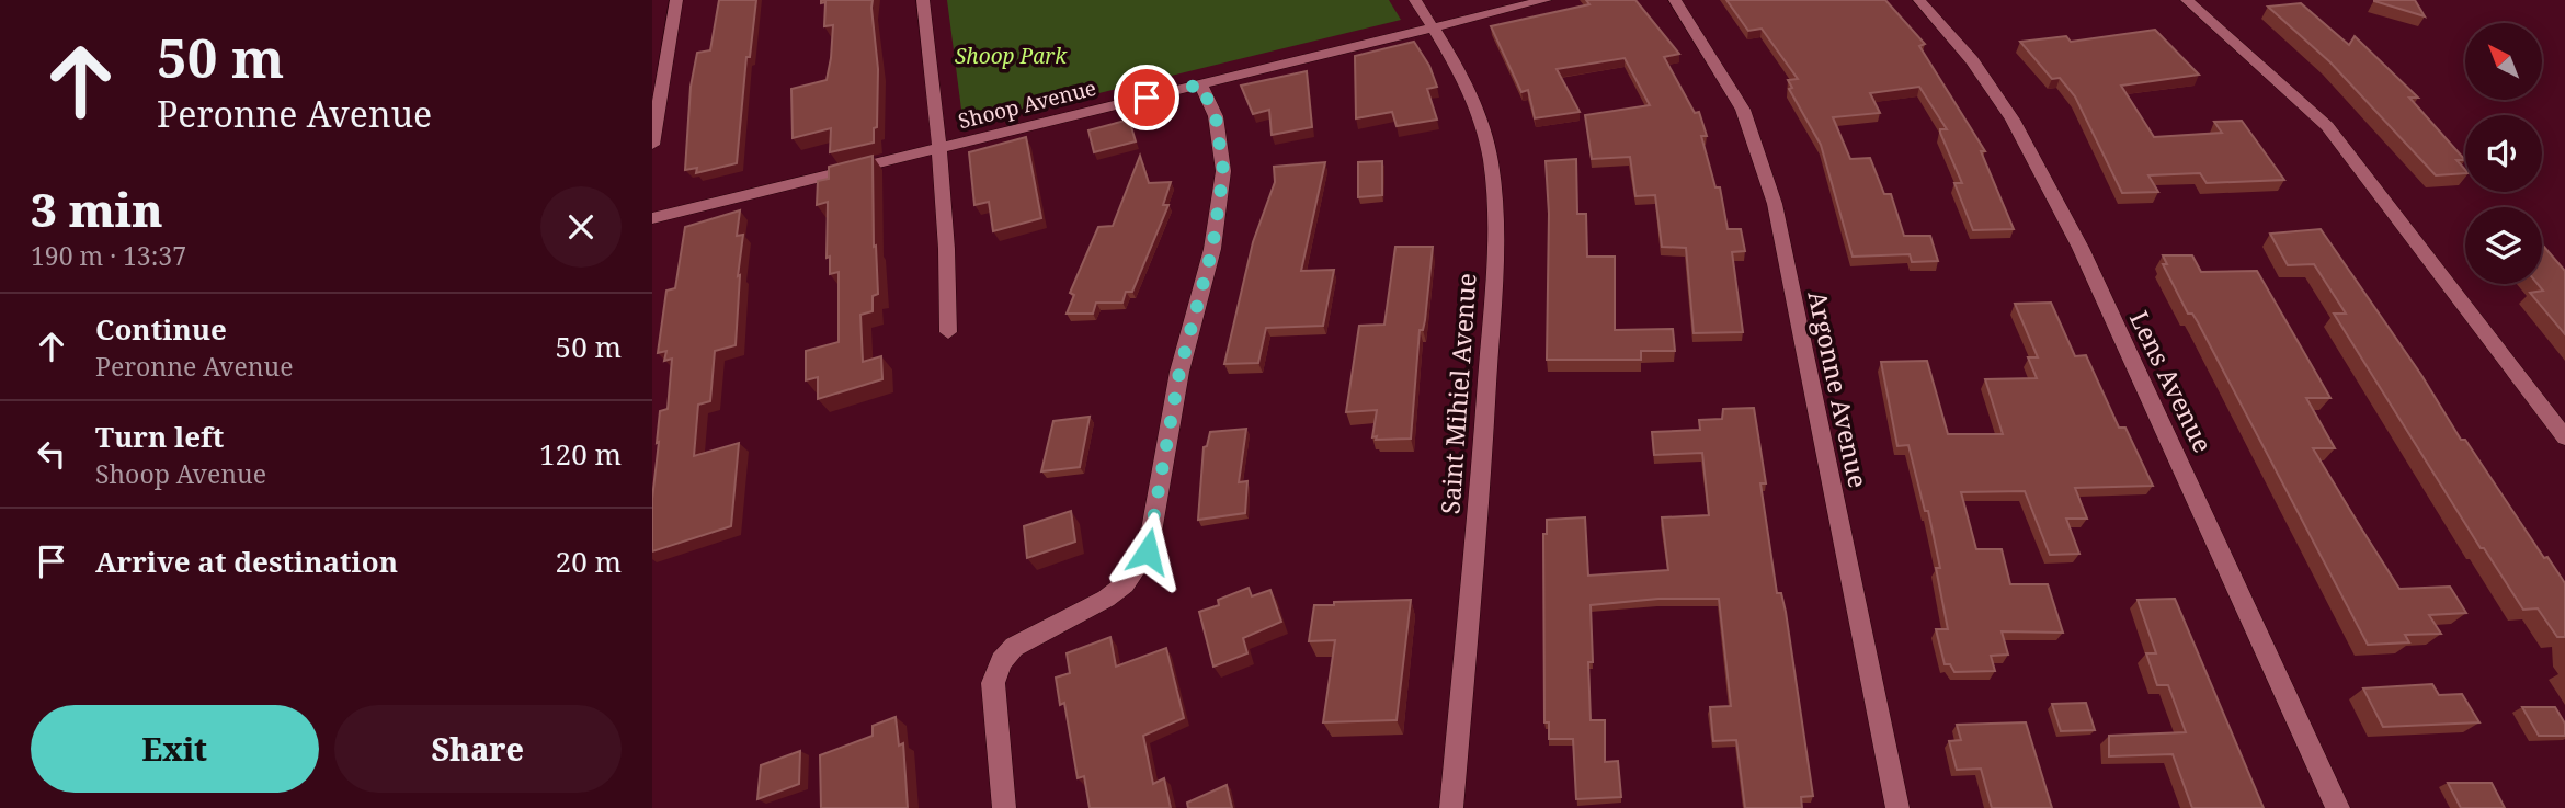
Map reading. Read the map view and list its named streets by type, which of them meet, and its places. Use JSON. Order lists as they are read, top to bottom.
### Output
{
  "streets": {
    "street": [
      "Shoop Avenue",
      "Lens Avenue",
      "Argonne Avenue",
      "Saint Mihiel Avenue"
    ]
  },
  "crossings": [
    ["Shoop Avenue", "Saint Mihiel Avenue"]
  ],
  "parks": ["Shoop Park"],
  "north": "top left",
  "page": {
    "turn": ["50 m", "Peronne Avenue"],
    "heading": ["3 min", "190 m · 13:37"],
    "list": [
      {
        "name": "Continue",
        "note": "Peronne Avenue",
        "value": "50 m"
      },
      {
        "name": "Turn left",
        "note": "Shoop Avenue",
        "value": "120 m"
      },
      {
        "name": "Arrive at destination",
        "value": "20 m"
      }
    ],
    "buttons": ["Exit", "Share"]
  }
}
